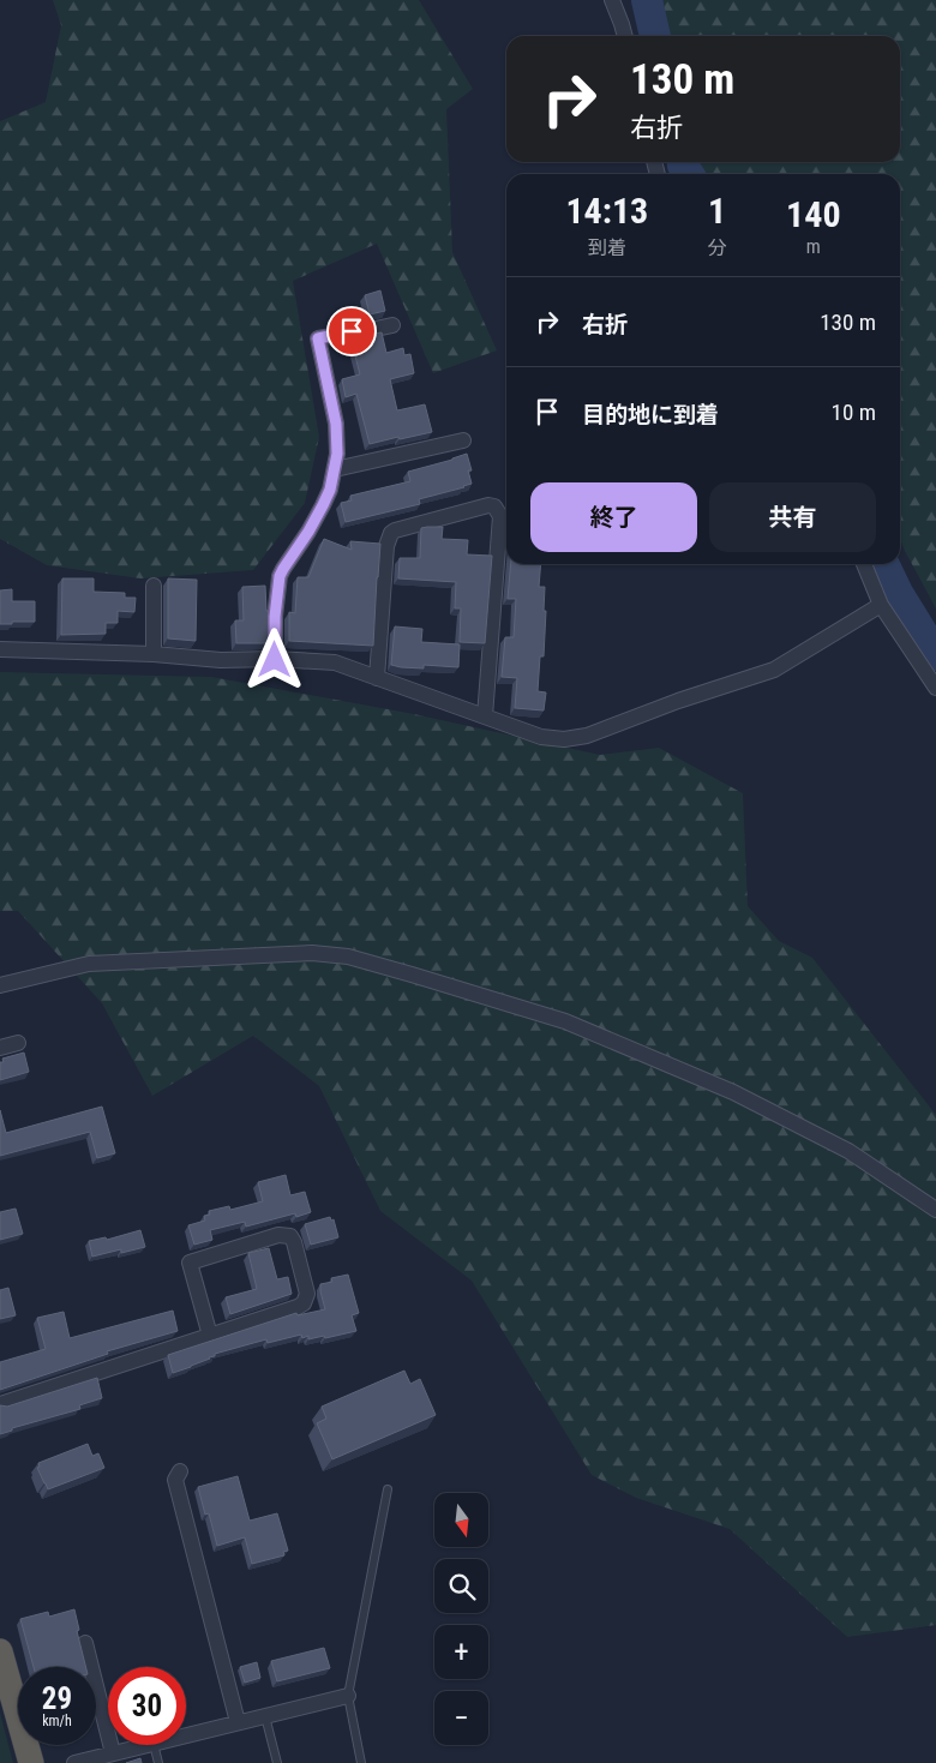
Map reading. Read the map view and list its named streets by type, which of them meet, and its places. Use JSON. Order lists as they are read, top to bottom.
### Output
{
  "north": "bottom",
  "page": {
    "turn": ["130 m", "右折"],
    "eta": [
      "14:13",
      "到着",
      "1",
      "分",
      "140",
      "m"
    ],
    "list": [
      {
        "name": "右折",
        "value": "130 m"
      },
      {
        "name": "目的地に到着",
        "value": "10 m"
      }
    ],
    "buttons": ["終了", "共有"],
    "map_buttons": ["+", "−"],
    "speed": "29 km/h",
    "limit": "30"
  }
}
